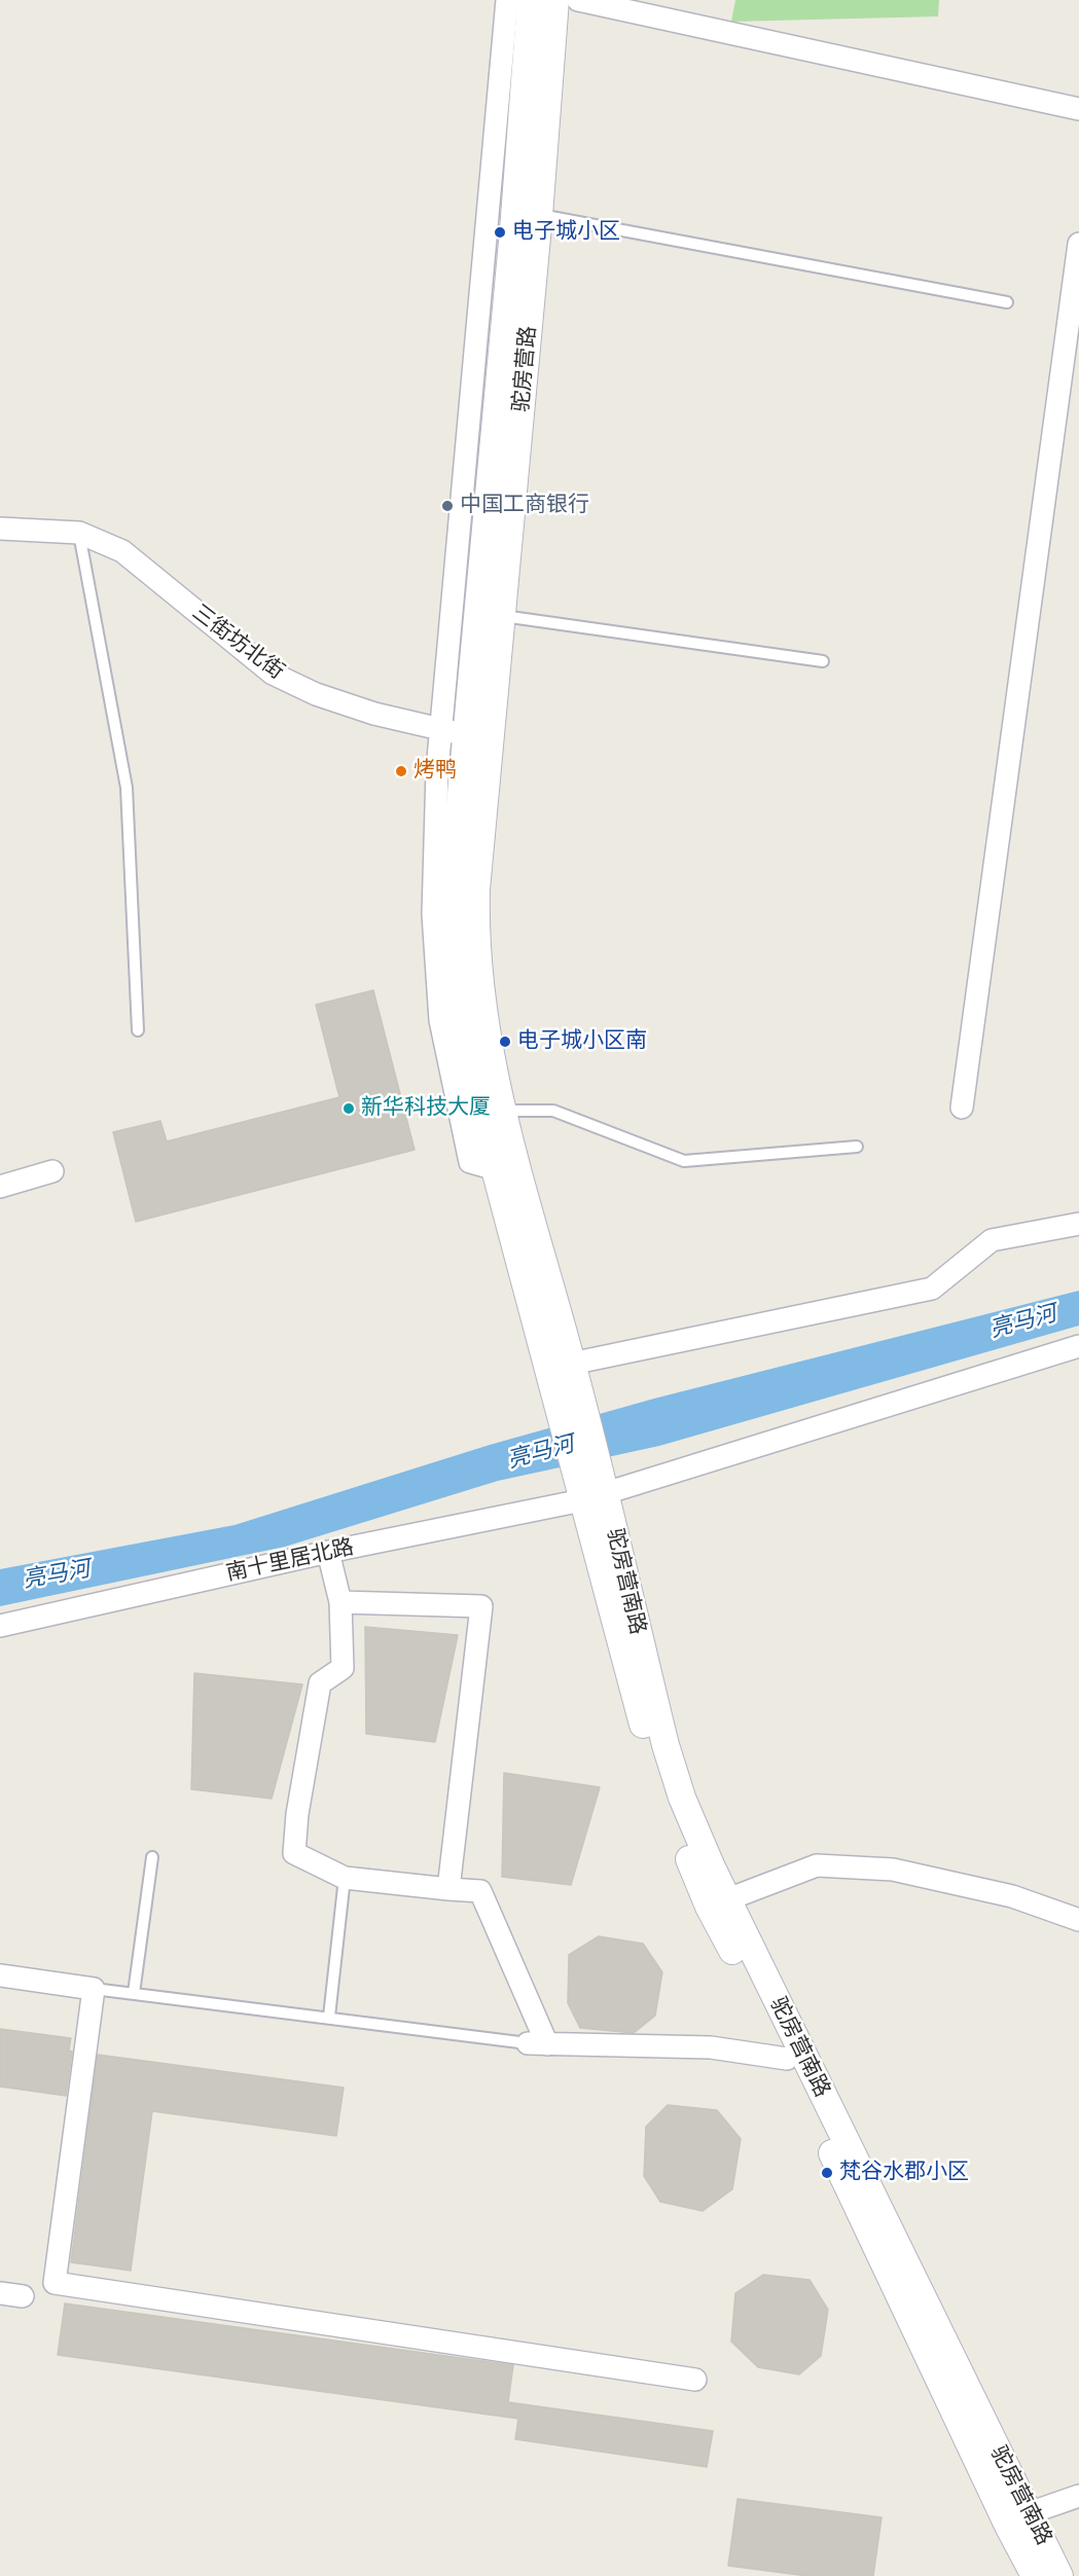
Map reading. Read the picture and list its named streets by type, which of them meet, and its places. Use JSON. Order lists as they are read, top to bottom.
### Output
{
  "streets": {
    "street": [
      "驼房营路",
      "三街坊北街",
      "南十里居北路",
      "驼房营南路"
    ]
  },
  "crossings": [
    ["驼房营路", "三街坊北街"],
    ["南十里居北路", "驼房营南路"]
  ],
  "water": ["亮马河"],
  "places": [
    "电子城小区",
    "中国工商银行",
    "烤鸭",
    "电子城小区南",
    "新华科技大厦",
    "梵谷水郡小区"
  ]
}
